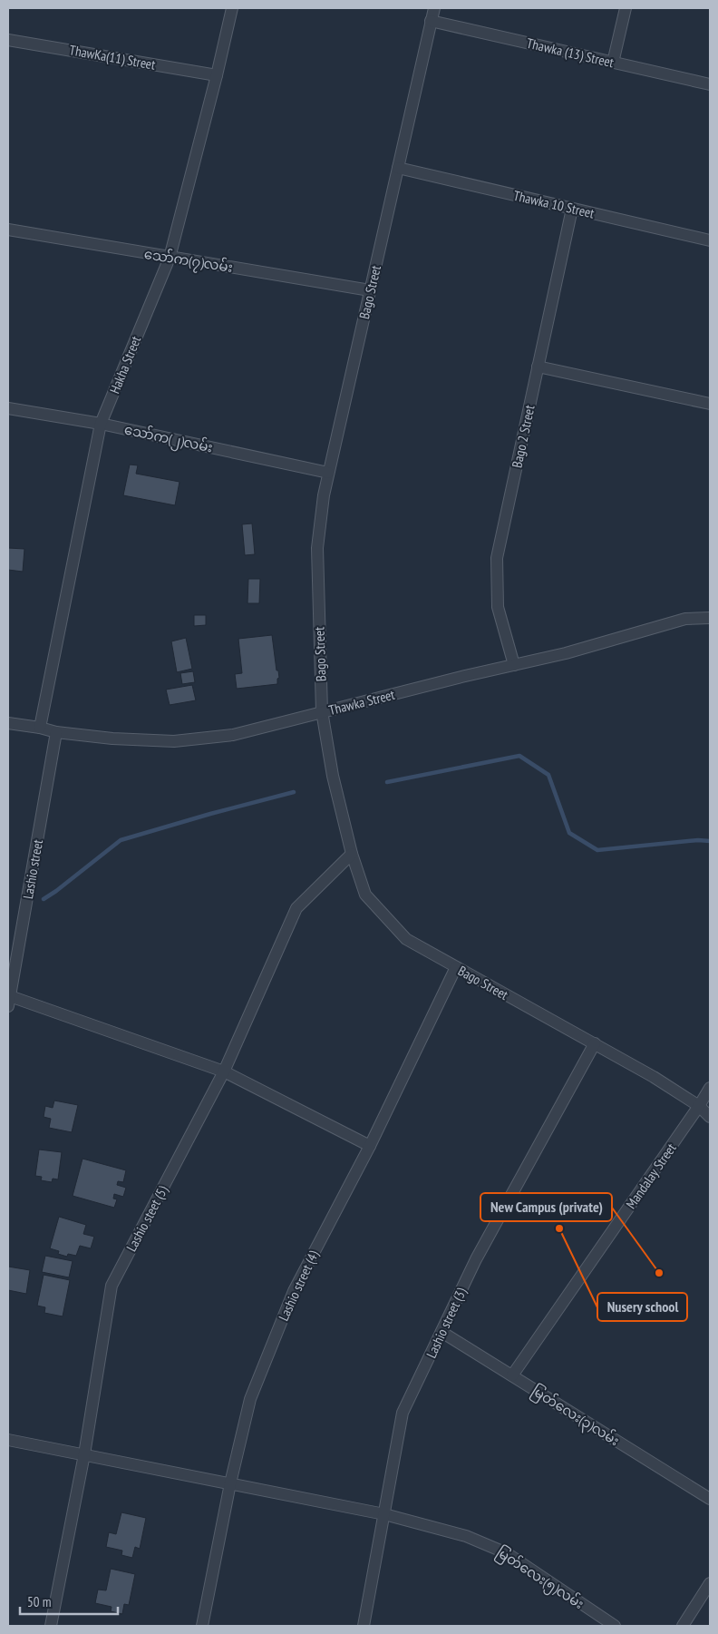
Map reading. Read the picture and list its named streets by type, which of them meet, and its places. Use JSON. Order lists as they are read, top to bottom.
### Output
{
  "streets": {
    "street": [
      "Thawka (13) Street",
      "ThawKa(11) Street",
      "Thawka 10 Street",
      "သော်က(၇)လမ်း",
      "Bago Street",
      "Hakha Street",
      "Bago 2 Street",
      "သော်က(၂)လမ်း",
      "Thawka Street",
      "Lashio street",
      "Mandalay Street",
      "Lashio steet (5)",
      "Lashio street (4)",
      "Lashio street (3)",
      "မြတ်လေး(၃)လမ်း",
      "မြတ်လေး(၅)လမ်း"
    ]
  },
  "crossings": [
    ["Thawka (13) Street", "Bago Street"],
    ["ThawKa(11) Street", "Hakha Street"],
    ["Thawka 10 Street", "Bago Street"],
    ["Thawka 10 Street", "Bago 2 Street"],
    ["သော်က(၇)လမ်း", "Bago Street"],
    ["သော်က(၇)လမ်း", "Hakha Street"],
    ["Bago Street", "သော်က(၂)လမ်း"],
    ["Bago Street", "Thawka Street"],
    ["Bago Street", "Mandalay Street"],
    ["Bago Street", "Lashio steet (5)"],
    ["Bago Street", "Lashio street (4)"],
    ["Bago Street", "Lashio street (3)"],
    ["Hakha Street", "သော်က(၂)လမ်း"],
    ["Hakha Street", "Thawka Street"],
    ["Bago 2 Street", "Thawka Street"],
    ["Thawka Street", "Lashio street"],
    ["Mandalay Street", "မြတ်လေး(၃)လမ်း"],
    ["Lashio steet (5)", "မြတ်လေး(၅)လမ်း"],
    ["Lashio street (4)", "မြတ်လေး(၅)လမ်း"],
    ["Lashio street (3)", "မြတ်လေး(၃)လမ်း"],
    ["Lashio street (3)", "မြတ်လေး(၅)လမ်း"]
  ],
  "places": ["Nusery school", "New Campus (private)"],
  "scale_bar": "50 m"
}
